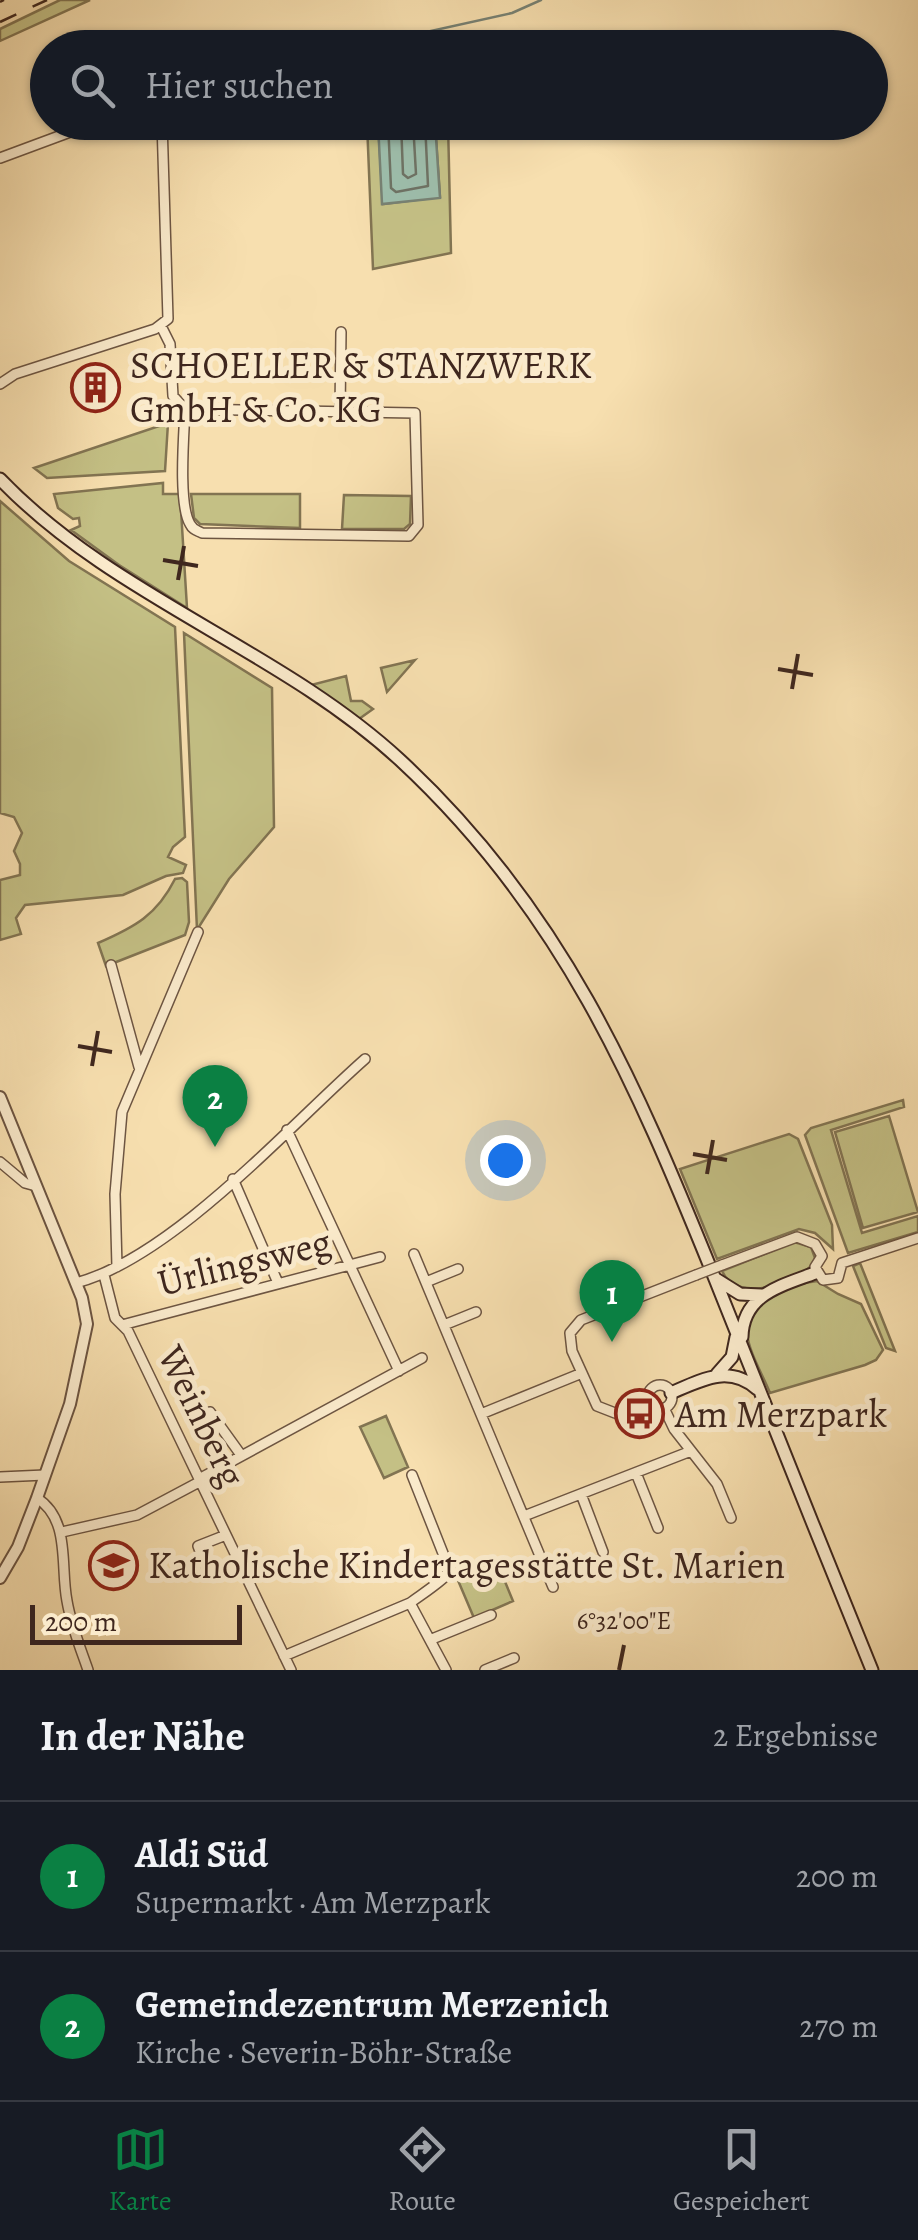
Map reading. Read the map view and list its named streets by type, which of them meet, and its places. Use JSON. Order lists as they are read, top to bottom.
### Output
{
  "streets": {
    "street": ["Ürlingsweg", "Weinberg"]
  },
  "crossings": [
    ["Ürlingsweg", "Weinberg"]
  ],
  "places": {
    "building": ["SCHOELLER & STANZWERK GmbH & Co. KG"],
    "bus stop": ["Am Merzpark"],
    "school or university": ["Katholische Kindertagesstätte St. Marien"]
  },
  "scale_bar": "200 m",
  "page": {
    "search": "Hier suchen",
    "pins": ["2", "1"],
    "scale": "200 m",
    "heading": ["In der Nähe", "2 Ergebnisse"],
    "list": [
      {
        "mark": "1",
        "name": "Aldi Süd",
        "note": "Supermarkt · Am Merzpark",
        "value": "200 m"
      },
      {
        "mark": "2",
        "name": "Gemeindezentrum Merzenich",
        "note": "Kirche · Severin-Böhr-Straße",
        "value": "270 m"
      }
    ],
    "nav": ["Karte", "Route", "Gespeichert"]
  },
  "coordinates": ["6°32'00\"E"]
}
